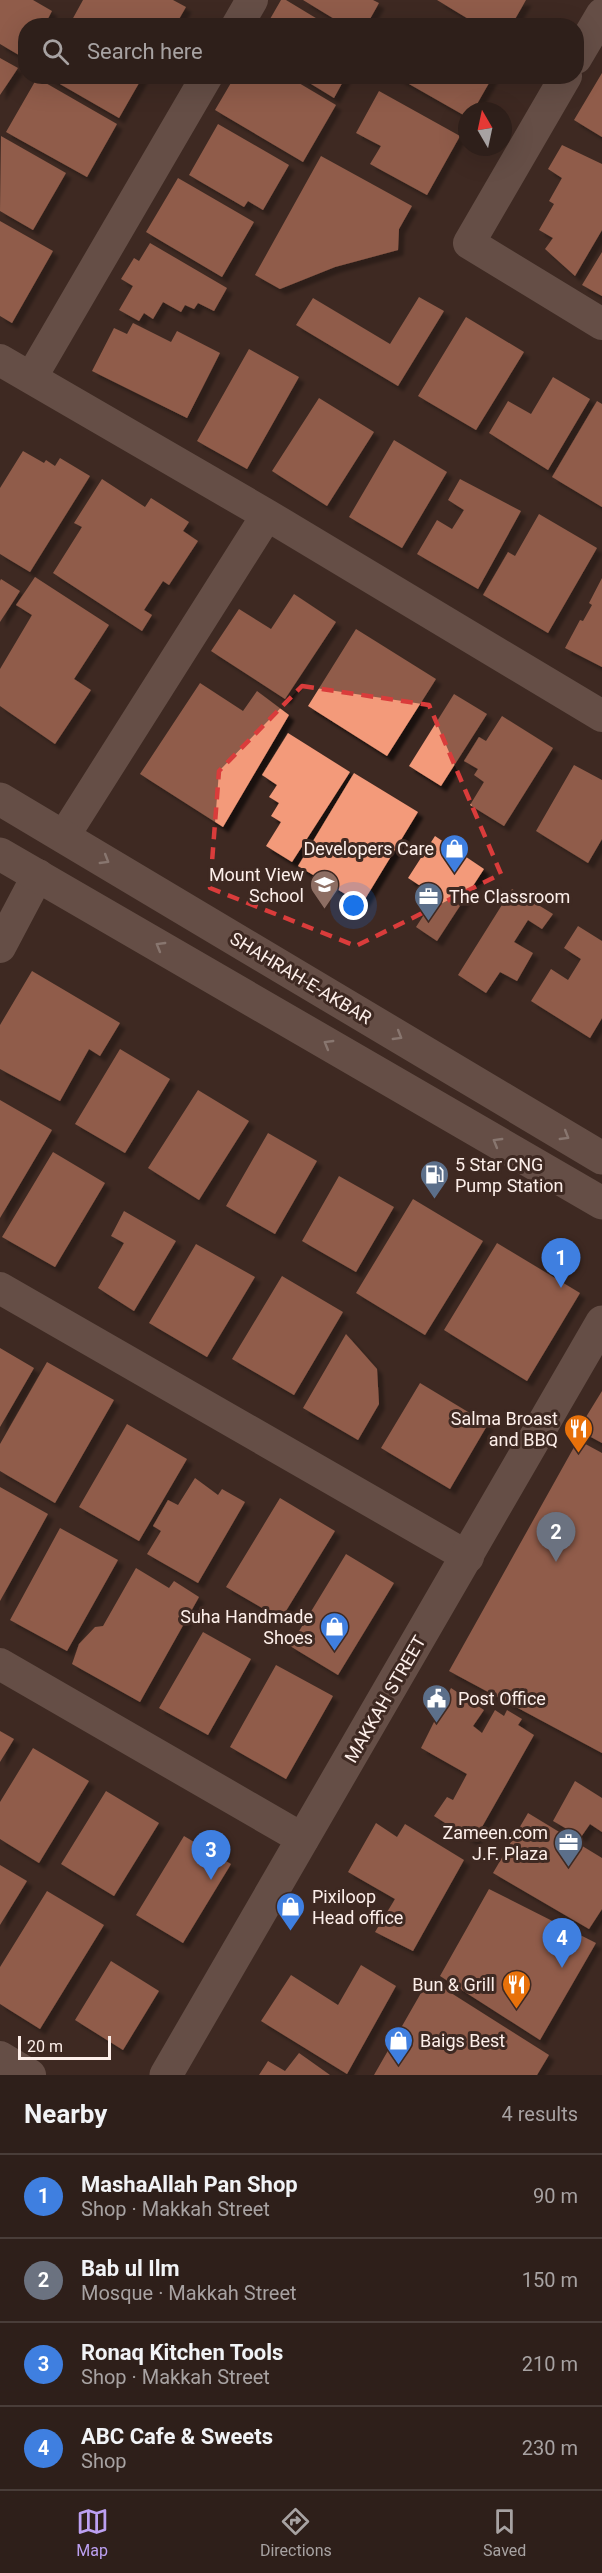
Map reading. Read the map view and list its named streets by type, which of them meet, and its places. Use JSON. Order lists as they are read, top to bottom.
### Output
{
  "streets": {
    "main road": ["SHAHRAH-E-AKBAR", "MAKKAH STREET"]
  },
  "places": {
    "shop": [
      "Developers Care",
      "Suha Handmade Shoes",
      "Pixiloop Head office",
      "Baigs Best"
    ],
    "school or university": ["Mount View School"],
    "office": ["The Classroom", "Zameen.com J.F. Plaza"],
    "fuel station": ["5 Star CNG Pump Station"],
    "restaurant": ["Salma Broast and BBQ", "Bun & Grill"],
    "public building": ["Post Office"]
  },
  "scale_bar": "20 m",
  "north": "top",
  "page": {
    "search": "Search here",
    "pins": [
      "1",
      "2",
      "3",
      "4"
    ],
    "scale": "20 m",
    "heading": ["Nearby", "4 results"],
    "list": [
      {
        "mark": "1",
        "name": "MashaAllah Pan Shop",
        "note": "Shop · Makkah Street",
        "value": "90 m"
      },
      {
        "mark": "2",
        "name": "Bab ul Ilm",
        "note": "Mosque · Makkah Street",
        "value": "150 m"
      },
      {
        "mark": "3",
        "name": "Ronaq Kitchen Tools",
        "note": "Shop · Makkah Street",
        "value": "210 m"
      },
      {
        "mark": "4",
        "name": "ABC Cafe & Sweets",
        "note": "Shop",
        "value": "230 m"
      }
    ],
    "nav": ["Map", "Directions", "Saved"]
  }
}
